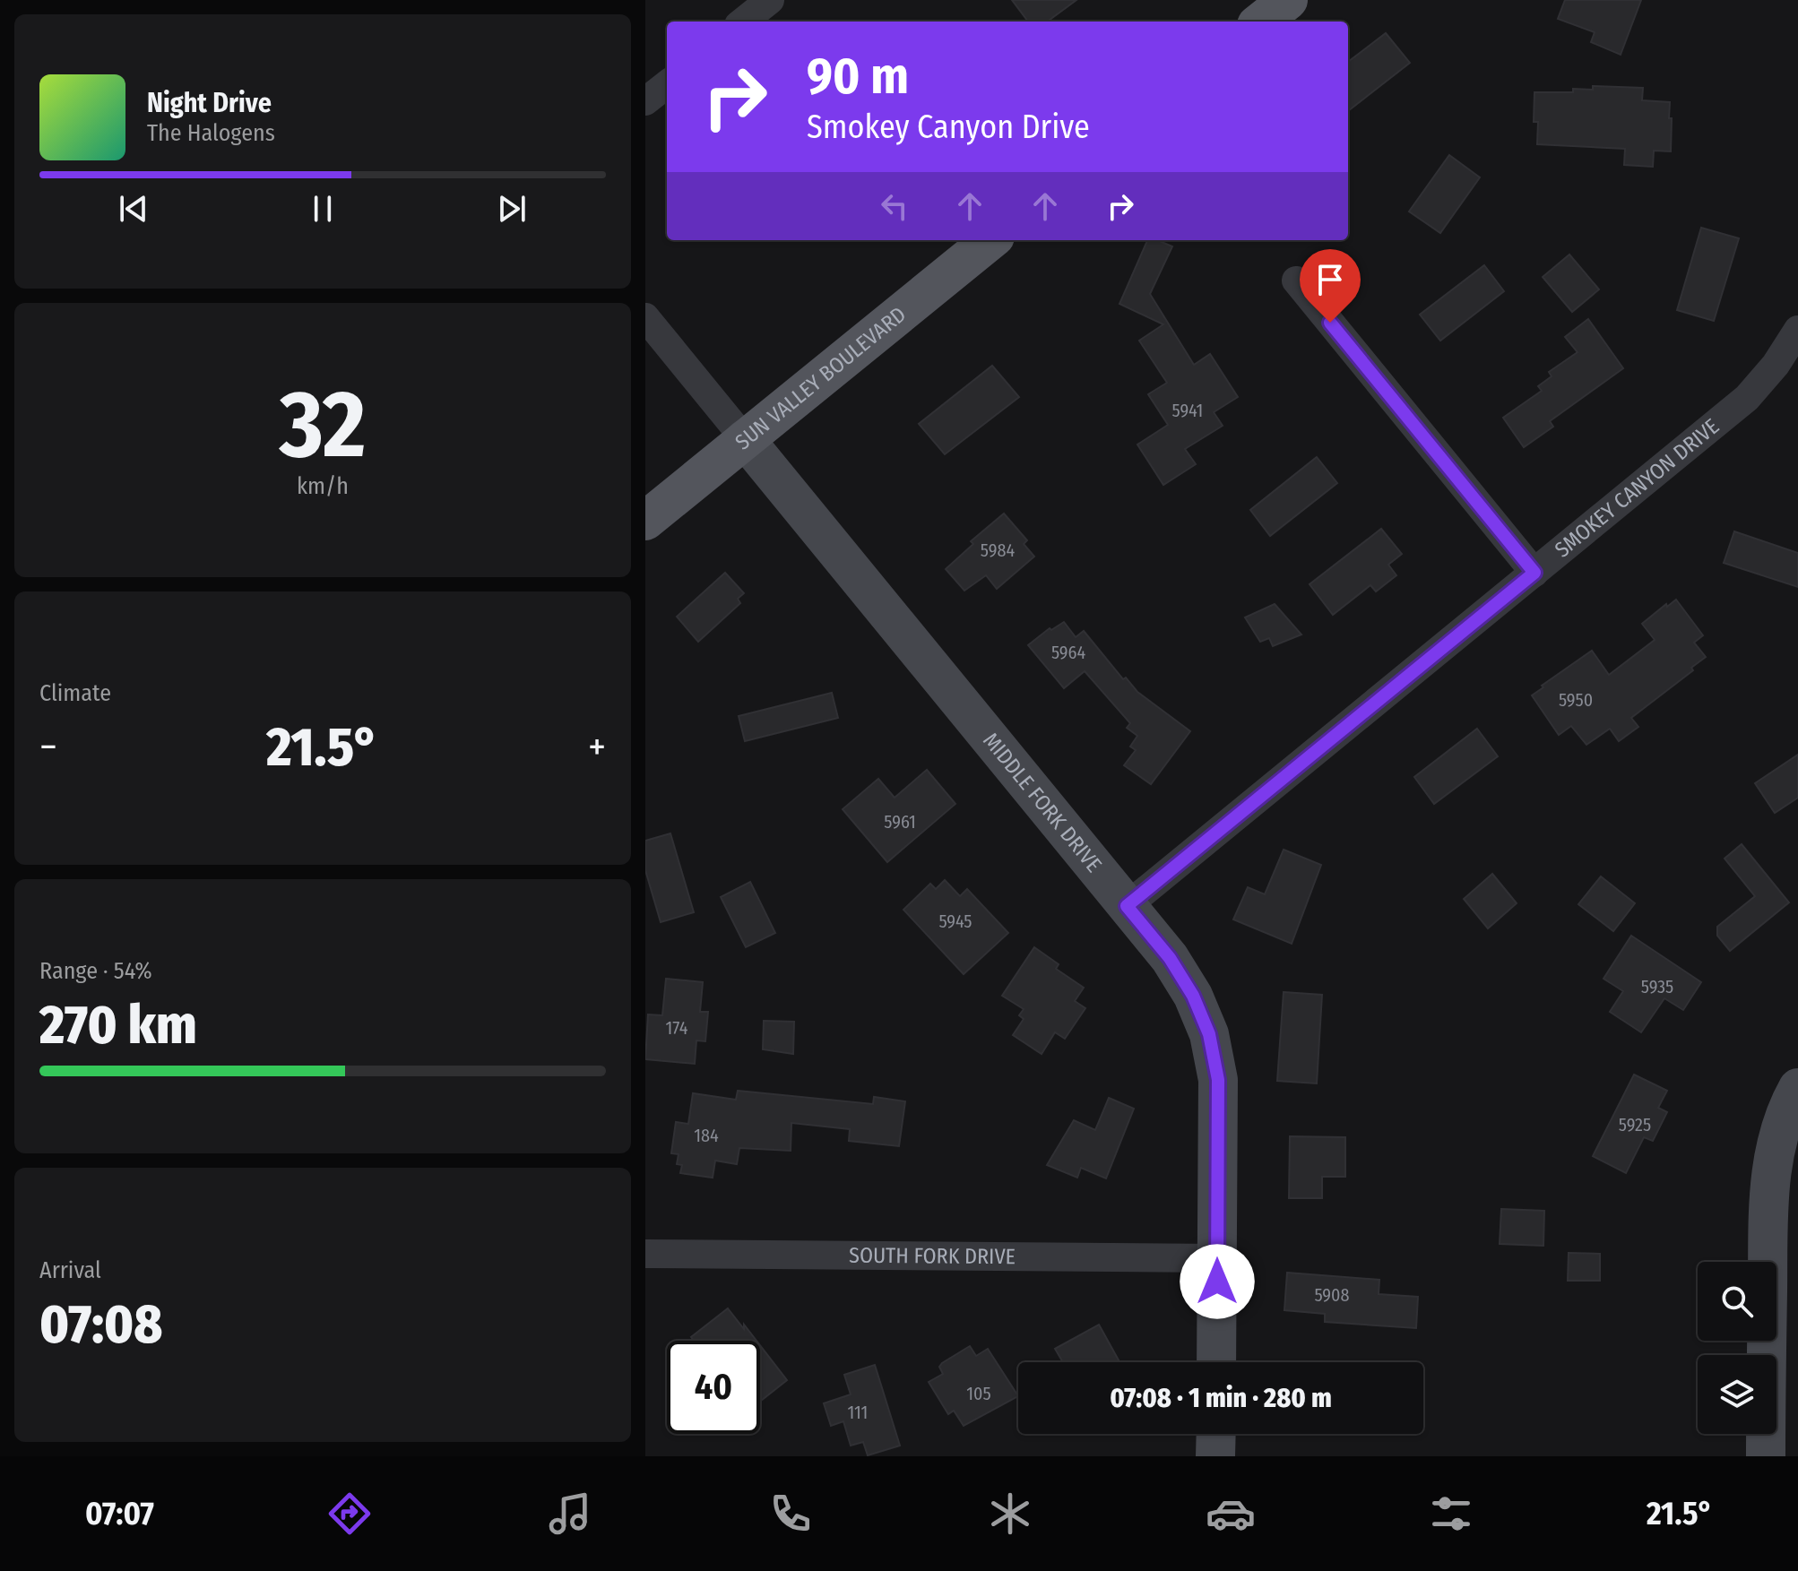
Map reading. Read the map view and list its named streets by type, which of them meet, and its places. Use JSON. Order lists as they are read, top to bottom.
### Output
{
  "streets": {
    "main road": ["SUN VALLEY BOULEVARD"],
    "street": ["SMOKEY CANYON DRIVE", "MIDDLE FORK DRIVE", "SOUTH FORK DRIVE"]
  },
  "crossings": [
    ["SUN VALLEY BOULEVARD", "MIDDLE FORK DRIVE"],
    ["SMOKEY CANYON DRIVE", "MIDDLE FORK DRIVE"],
    ["MIDDLE FORK DRIVE", "SOUTH FORK DRIVE"]
  ],
  "house_numbers": [
    "5941",
    "5984",
    "5964",
    "5950",
    "5961",
    "5945",
    "5935",
    "174",
    "5925",
    "184",
    "5908",
    "105",
    "111"
  ],
  "page": {
    "turn": ["90 m", "Smokey Canyon Drive"],
    "song": ["Night Drive", "The Halogens"],
    "tile": [
      ["32", "km/h"],
      "Climate",
      ["Range · 54%", "270 km"],
      ["Arrival", "07:08"]
    ],
    "heat": ["−", "21.5°", "+"],
    "limit": "40",
    "trip": "07:08 · 1 min · 280 m",
    "tabs": ["07:07", "21.5°"]
  }
}
